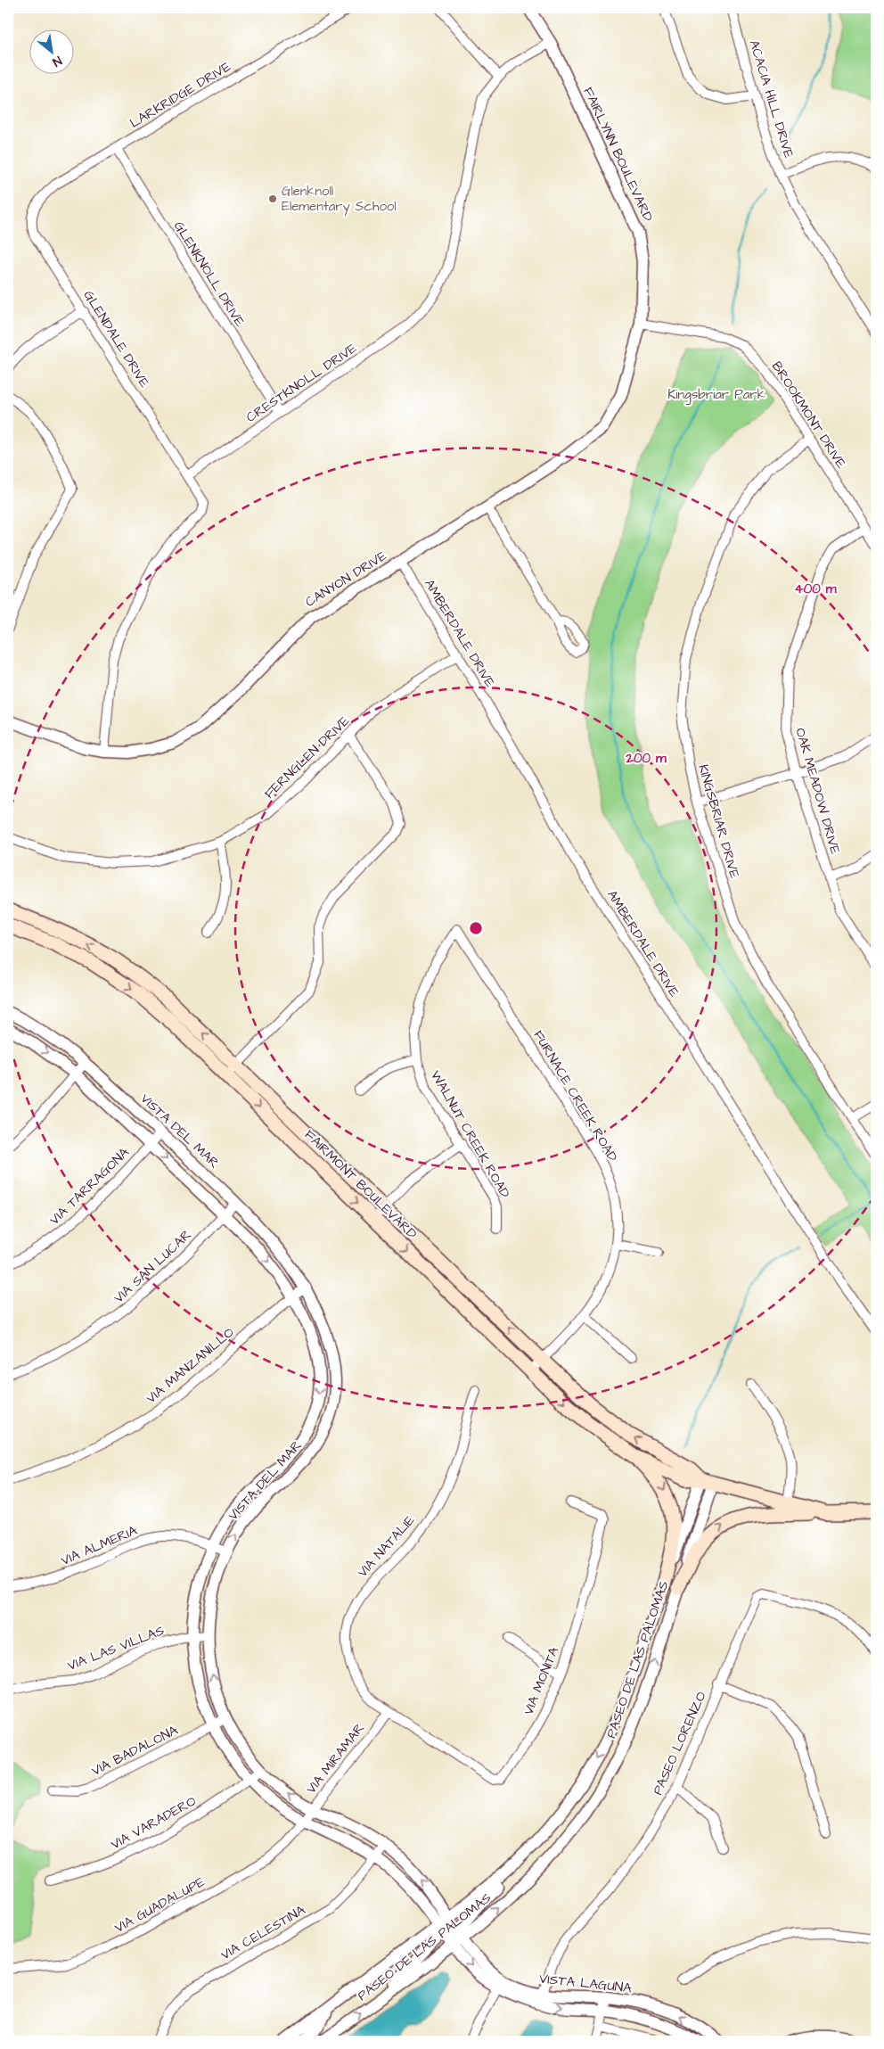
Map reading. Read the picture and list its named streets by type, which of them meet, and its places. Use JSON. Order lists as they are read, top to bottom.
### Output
{
  "streets": {
    "main road": ["FAIRMONT BOULEVARD"],
    "street": [
      "LARKRIDGE DRIVE",
      "ACACIA HILL DRIVE",
      "FAIRLYNN BOULEVARD",
      "GLENKNOLL DRIVE",
      "GLENDALE DRIVE",
      "CRESTKNOLL DRIVE",
      "BROOKMONT DRIVE",
      "CANYON DRIVE",
      "AMBERDALE DRIVE",
      "FERNGLEN DRIVE",
      "OAK MEADOW DRIVE",
      "KINGSBRIAR DRIVE",
      "FURNACE CREEK ROAD",
      "VISTA DEL MAR",
      "WALNUT CREEK ROAD",
      "VIA TARRAGONA",
      "VIA SAN LUCAR",
      "VIA MANZANILLO",
      "VIA ALMERIA",
      "VIA NATALIE",
      "VIA LAS VILLAS",
      "PASEO DE LAS PALOMAS",
      "VIA MONITA",
      "PASEO LORENZO",
      "VIA BADALONA",
      "VIA MIRAMAR",
      "VIA VARADERO",
      "VIA GUADALUPE",
      "VIA CELESTINA",
      "VISTA LAGUNA"
    ]
  },
  "crossings": [
    ["LARKRIDGE DRIVE", "GLENKNOLL DRIVE"],
    ["LARKRIDGE DRIVE", "GLENDALE DRIVE"],
    ["FAIRLYNN BOULEVARD", "CRESTKNOLL DRIVE"],
    ["FAIRLYNN BOULEVARD", "BROOKMONT DRIVE"],
    ["FAIRLYNN BOULEVARD", "CANYON DRIVE"],
    ["GLENKNOLL DRIVE", "CRESTKNOLL DRIVE"],
    ["GLENDALE DRIVE", "CRESTKNOLL DRIVE"],
    ["BROOKMONT DRIVE", "CANYON DRIVE"],
    ["BROOKMONT DRIVE", "OAK MEADOW DRIVE"],
    ["BROOKMONT DRIVE", "KINGSBRIAR DRIVE"],
    ["CANYON DRIVE", "AMBERDALE DRIVE"],
    ["AMBERDALE DRIVE", "FERNGLEN DRIVE"],
    ["FURNACE CREEK ROAD", "WALNUT CREEK ROAD"],
    ["FURNACE CREEK ROAD", "FAIRMONT BOULEVARD"],
    ["VISTA DEL MAR", "VIA TARRAGONA"],
    ["VISTA DEL MAR", "VIA SAN LUCAR"],
    ["VISTA DEL MAR", "VIA MANZANILLO"],
    ["VISTA DEL MAR", "VIA ALMERIA"],
    ["VISTA DEL MAR", "VIA LAS VILLAS"],
    ["VISTA DEL MAR", "PASEO DE LAS PALOMAS"],
    ["VISTA DEL MAR", "VIA BADALONA"],
    ["VISTA DEL MAR", "VIA MIRAMAR"],
    ["VISTA DEL MAR", "VIA VARADERO"],
    ["VISTA DEL MAR", "VIA GUADALUPE"],
    ["VISTA DEL MAR", "VIA CELESTINA"],
    ["VISTA DEL MAR", "VISTA LAGUNA"],
    ["FAIRMONT BOULEVARD", "PASEO DE LAS PALOMAS"],
    ["VIA NATALIE", "VIA MONITA"],
    ["VIA NATALIE", "VIA MIRAMAR"],
    ["PASEO DE LAS PALOMAS", "VISTA LAGUNA"],
    ["VIA MONITA", "VIA MIRAMAR"],
    ["PASEO LORENZO", "VISTA LAGUNA"],
    ["VIA MIRAMAR", "VIA GUADALUPE"]
  ],
  "parks": ["Kingsbriar Park"],
  "places": ["Glenknoll Elementary School"],
  "north": "bottom right",
  "rings": ["400 m", "200 m"]
}
